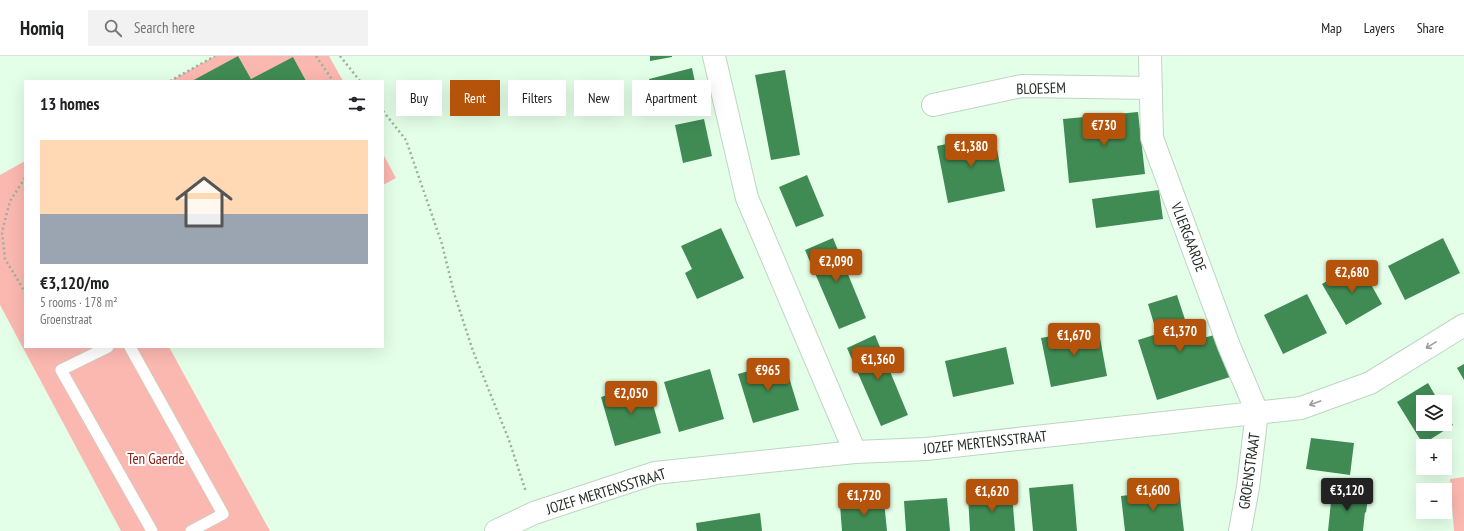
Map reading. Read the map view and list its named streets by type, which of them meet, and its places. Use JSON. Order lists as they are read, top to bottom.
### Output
{
  "streets": {
    "street": [
      "BLOESEM",
      "VLIERGAARDE",
      "JOZEF MERTENSSTRAAT",
      "GROENSTRAAT"
    ]
  },
  "crossings": [
    ["BLOESEM", "VLIERGAARDE"],
    ["VLIERGAARDE", "JOZEF MERTENSSTRAAT"],
    ["VLIERGAARDE", "GROENSTRAAT"],
    ["JOZEF MERTENSSTRAAT", "GROENSTRAAT"]
  ],
  "parks": ["Ten Gaerde"],
  "page": {
    "header": "Homiq",
    "search": "Search here",
    "nav": ["Map", "Layers", "Share"],
    "chip": [
      "Buy",
      "Rent",
      "Filters",
      "New",
      "Apartment"
    ],
    "heading": "13 homes",
    "price": [
      "€730",
      "€1,380",
      "€2,090",
      "€2,680",
      "€1,370",
      "€1,670",
      "€1,360",
      "€965",
      "€2,050",
      "€1,600",
      "€3,120",
      "€1,620",
      "€1,720"
    ],
    "list": [
      {
        "name": "€3,120/mo",
        "note": "5 rooms · 178 m² · Groenstraat"
      }
    ],
    "map_buttons": ["+", "−"]
  }
}
